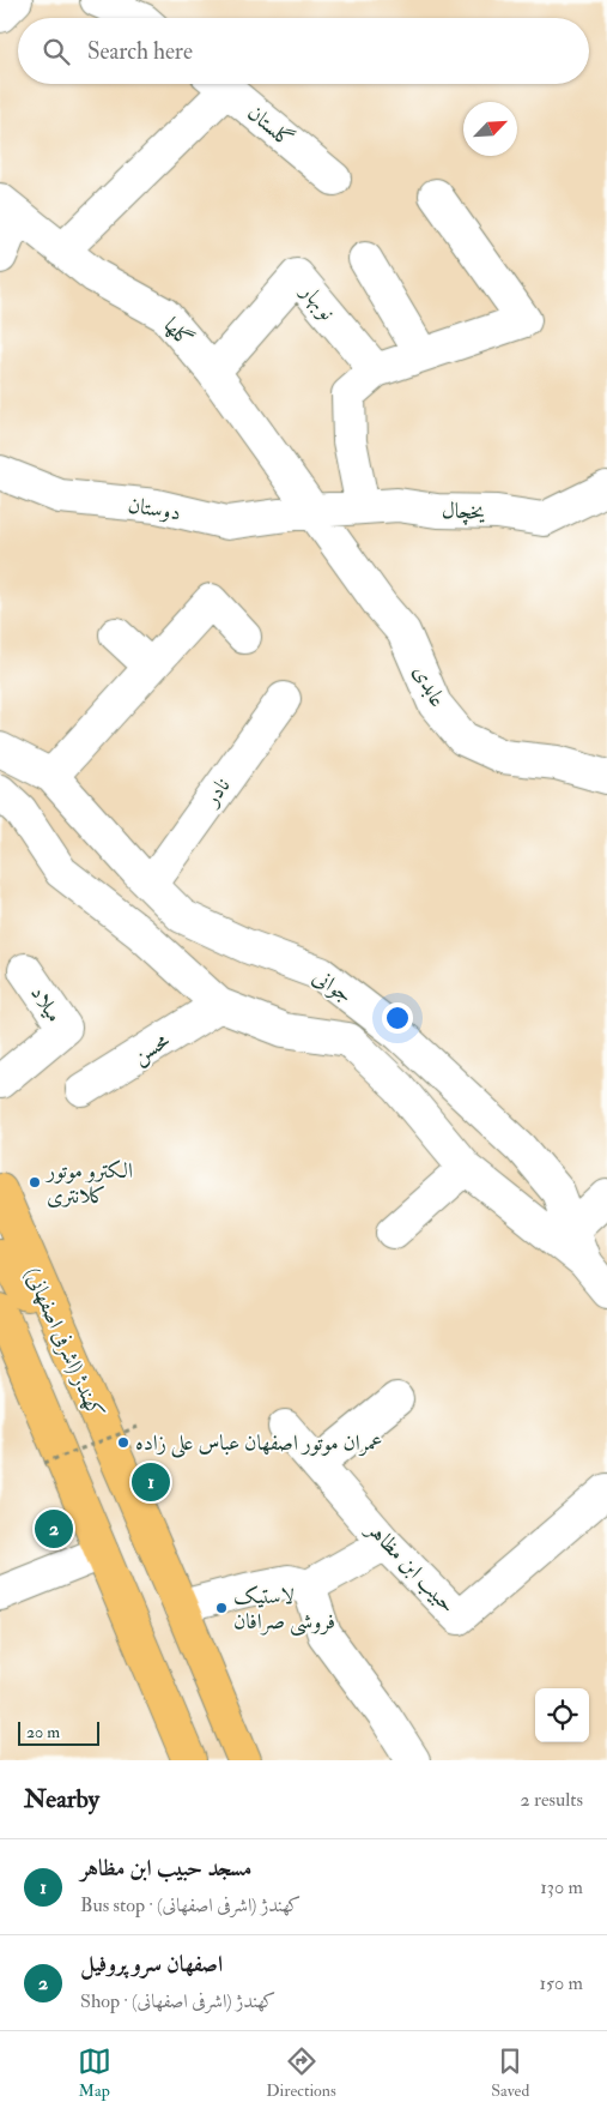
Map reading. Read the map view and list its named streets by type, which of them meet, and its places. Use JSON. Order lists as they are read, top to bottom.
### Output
{
  "streets": {
    "main road": ["کهندژ (اشرفی اصفهانی)"],
    "street": [
      "گلستان",
      "نوبهار",
      "گلها",
      "دوستان",
      "یخچال",
      "عابدی",
      "نادر",
      "جوانی",
      "میلاد",
      "محسن",
      "حبیب ابن مظاهر"
    ]
  },
  "crossings": [
    ["نوبهار", "گلها"],
    ["گلها", "دوستان"],
    ["گلها", "یخچال"],
    ["گلها", "عابدی"],
    ["دوستان", "یخچال"],
    ["دوستان", "عابدی"],
    ["یخچال", "عابدی"],
    ["نادر", "جوانی"],
    ["جوانی", "محسن"]
  ],
  "places": ["الکترو موتور کلانتری", "عمران موتور اصفهان عباس علی زاده", "لاستیک فروشی صرافان"],
  "scale_bar": "20 m",
  "north": "top right",
  "page": {
    "search": "Search here",
    "pins": ["1", "2"],
    "scale": "20 m",
    "heading": ["Nearby", "2 results"],
    "list": [
      {
        "mark": "1",
        "name": "مسجد حبیب ابن مظاهر",
        "note": "Bus stop · کهندژ (اشرفی اصفهانی)",
        "value": "130 m"
      },
      {
        "mark": "2",
        "name": "اصفهان سرو پروفیل",
        "note": "Shop · کهندژ (اشرفی اصفهانی)",
        "value": "150 m"
      }
    ],
    "nav": ["Map", "Directions", "Saved"]
  }
}
